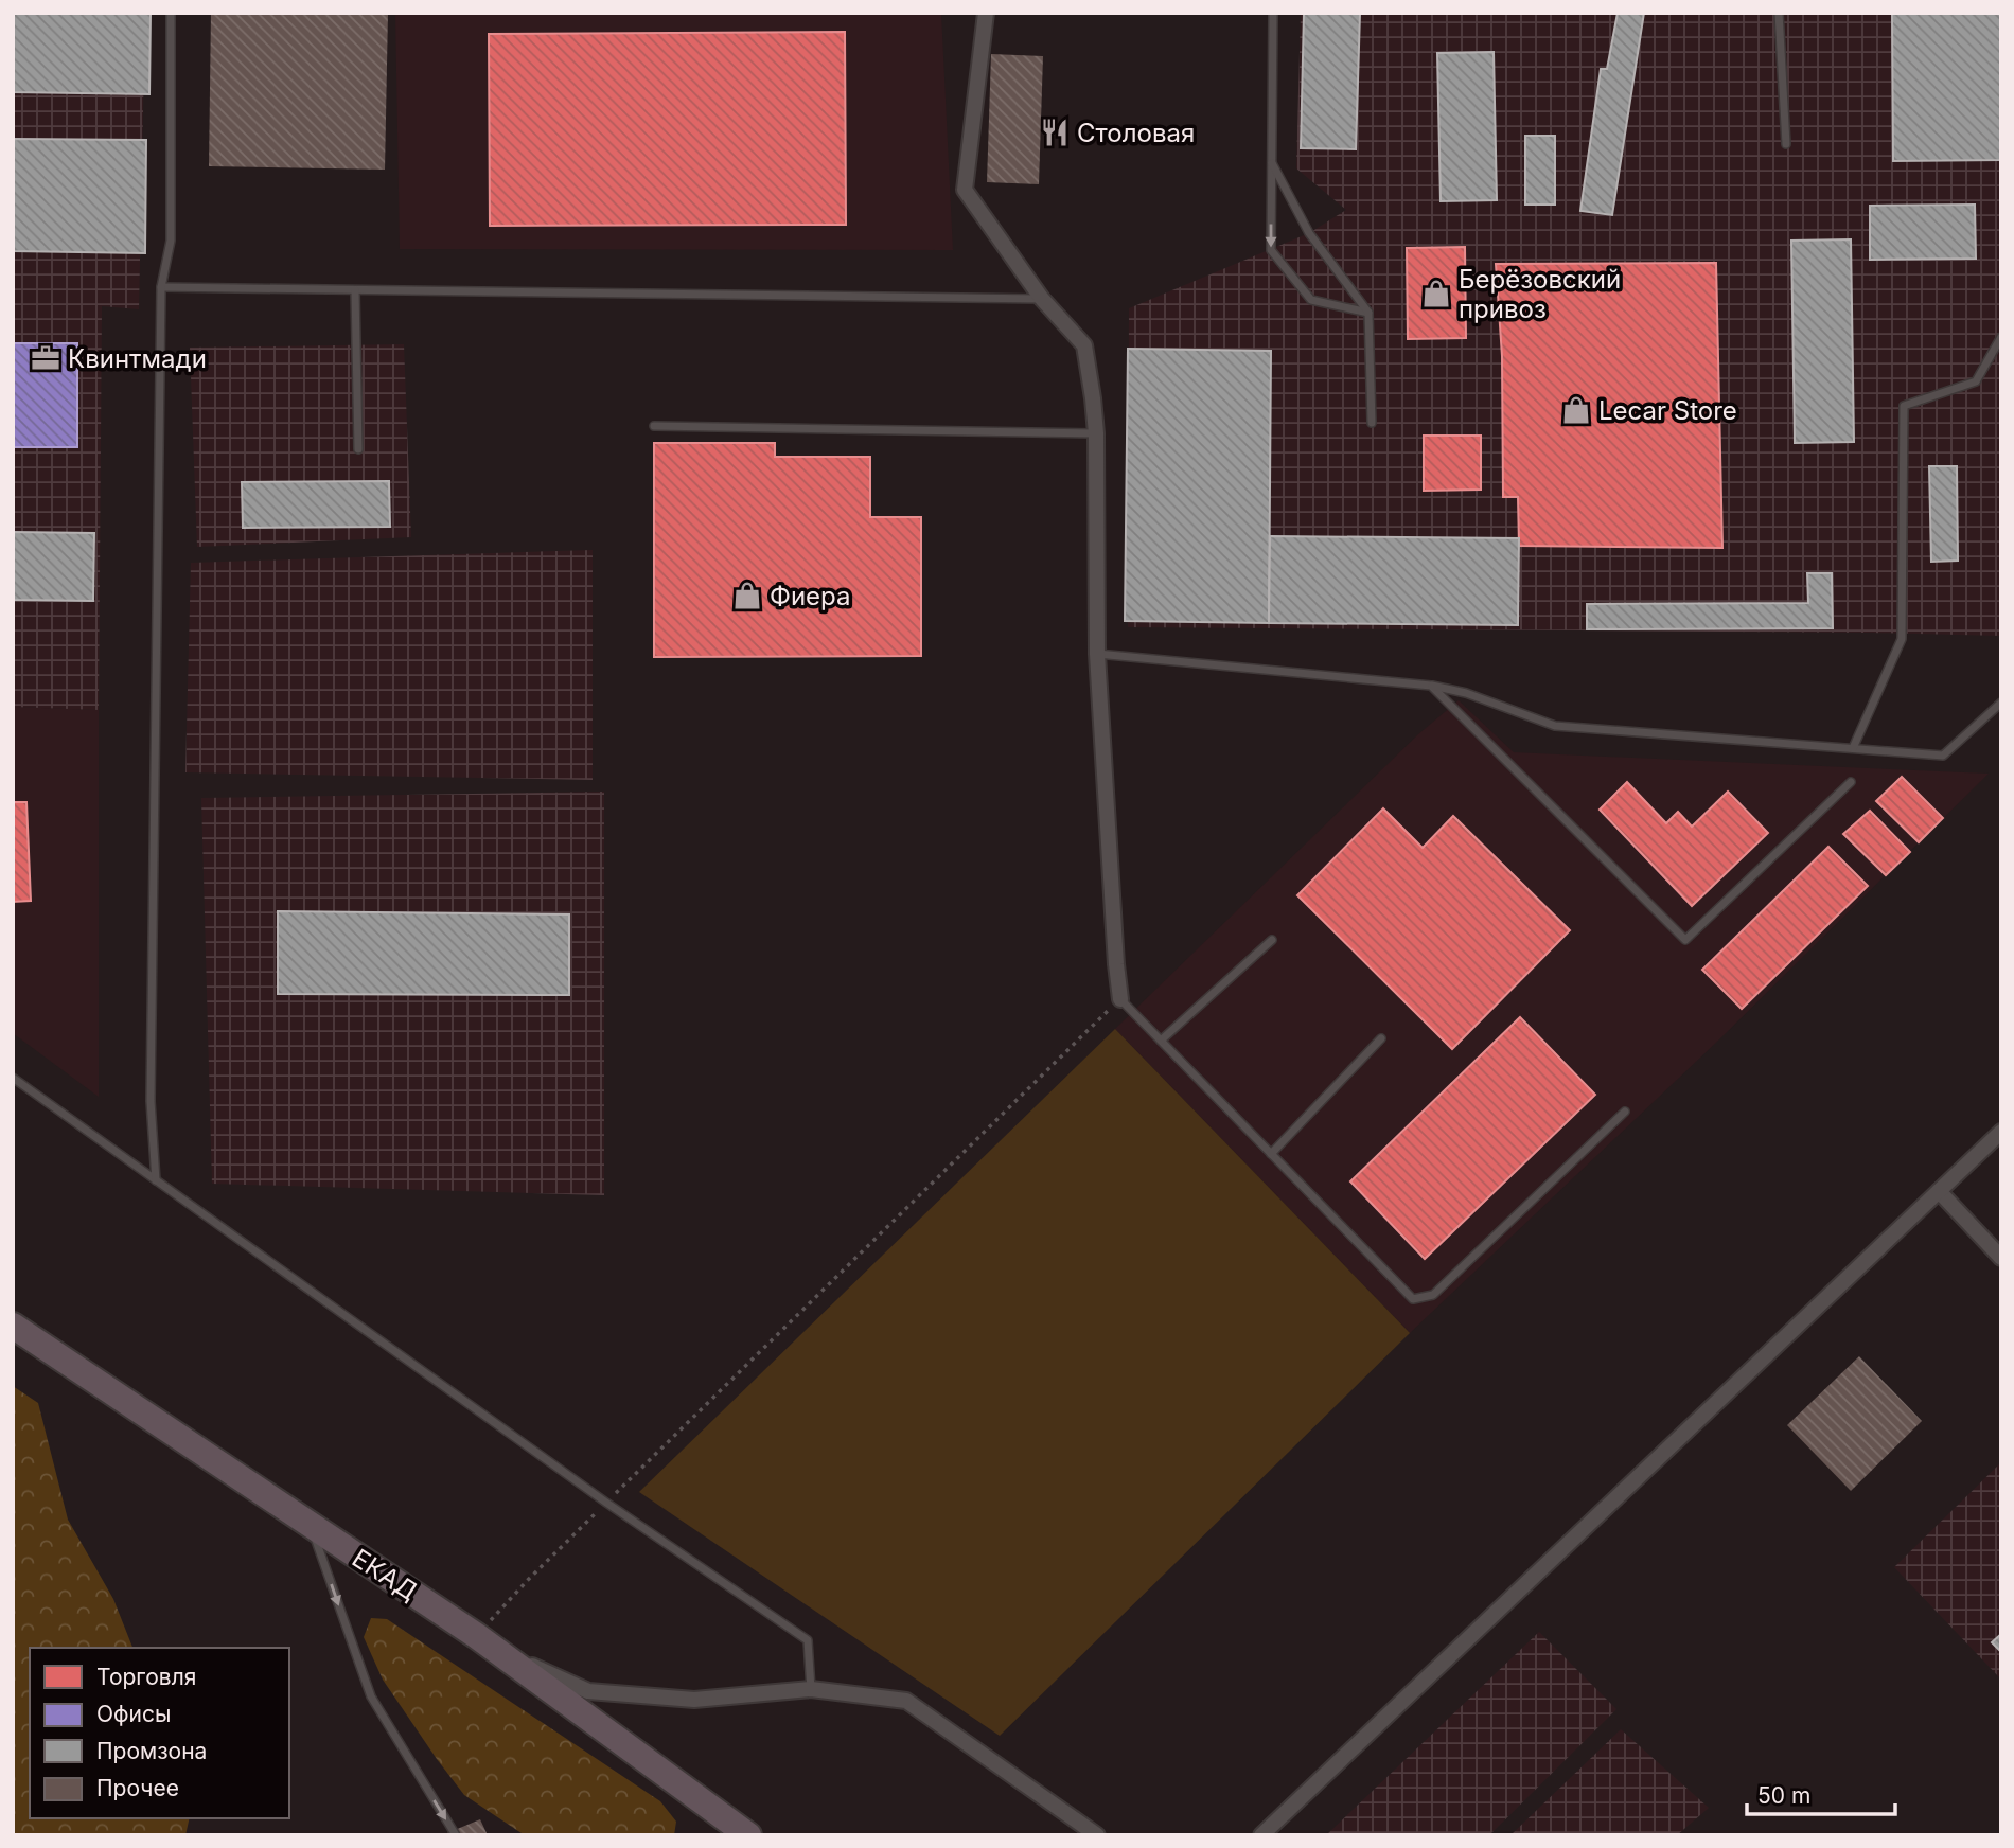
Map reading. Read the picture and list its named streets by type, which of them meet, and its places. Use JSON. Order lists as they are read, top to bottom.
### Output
{
  "streets": {
    "highway": ["ЕКАД"]
  },
  "places": {
    "restaurant": ["Столовая"],
    "shop": ["Берёзовский привоз", "Lecar Store", "Фиера"],
    "office": ["Квинтмади"]
  },
  "legend": [
    "Торговля",
    "Офисы",
    "Промзона",
    "Прочее"
  ],
  "scale_bar": "50 m"
}
